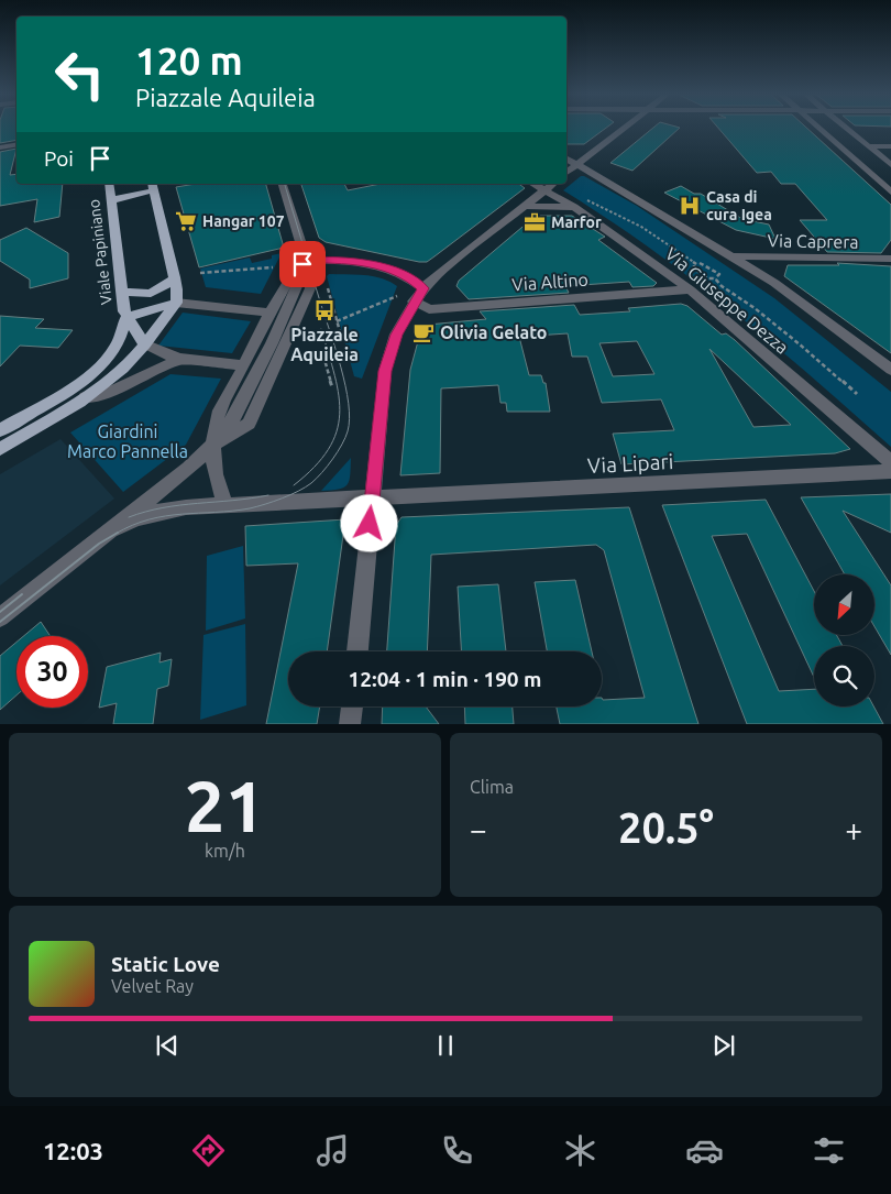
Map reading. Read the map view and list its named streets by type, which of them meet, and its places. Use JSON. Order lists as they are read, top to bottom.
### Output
{
  "streets": {
    "main road": ["Viale Papiniano"],
    "street": [
      "Via Caprera",
      "Via Altino",
      "Via Giuseppe Dezza",
      "Via Lipari"
    ]
  },
  "crossings": [
    ["Via Caprera", "Via Giuseppe Dezza"],
    ["Via Altino", "Via Giuseppe Dezza"]
  ],
  "parks": ["Giardini Marco Pannella"],
  "places": {
    "hospital": ["Casa di cura Igea"],
    "supermarket": ["Hangar 107"],
    "office": ["Marfor"],
    "bus stop": ["Piazzale Aquileia"],
    "cafe": ["Olivia Gelato"]
  },
  "north": "bottom left",
  "page": {
    "turn": ["120 m", "Piazzale Aquileia"],
    "then": "Poi",
    "limit": "30",
    "trip": "12:04 · 1 min · 190 m",
    "tile": [
      ["21", "km/h"],
      "Clima"
    ],
    "heat": ["−", "20.5°", "+"],
    "song": ["Static Love", "Velvet Ray"],
    "tabs": "12:03"
  }
}
